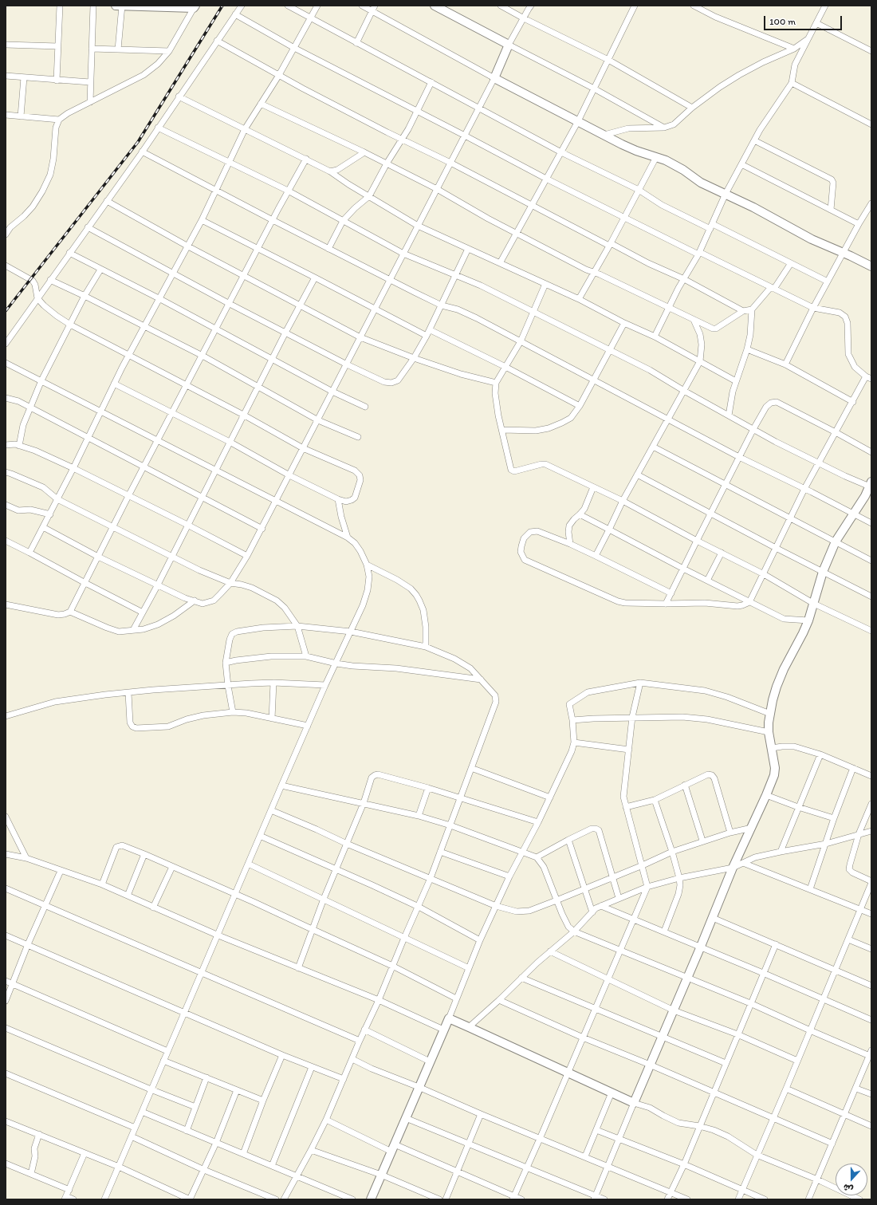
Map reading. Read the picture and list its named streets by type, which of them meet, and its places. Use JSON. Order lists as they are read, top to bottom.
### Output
{
  "scale_bar": "100 m",
  "north": "bottom"
}
